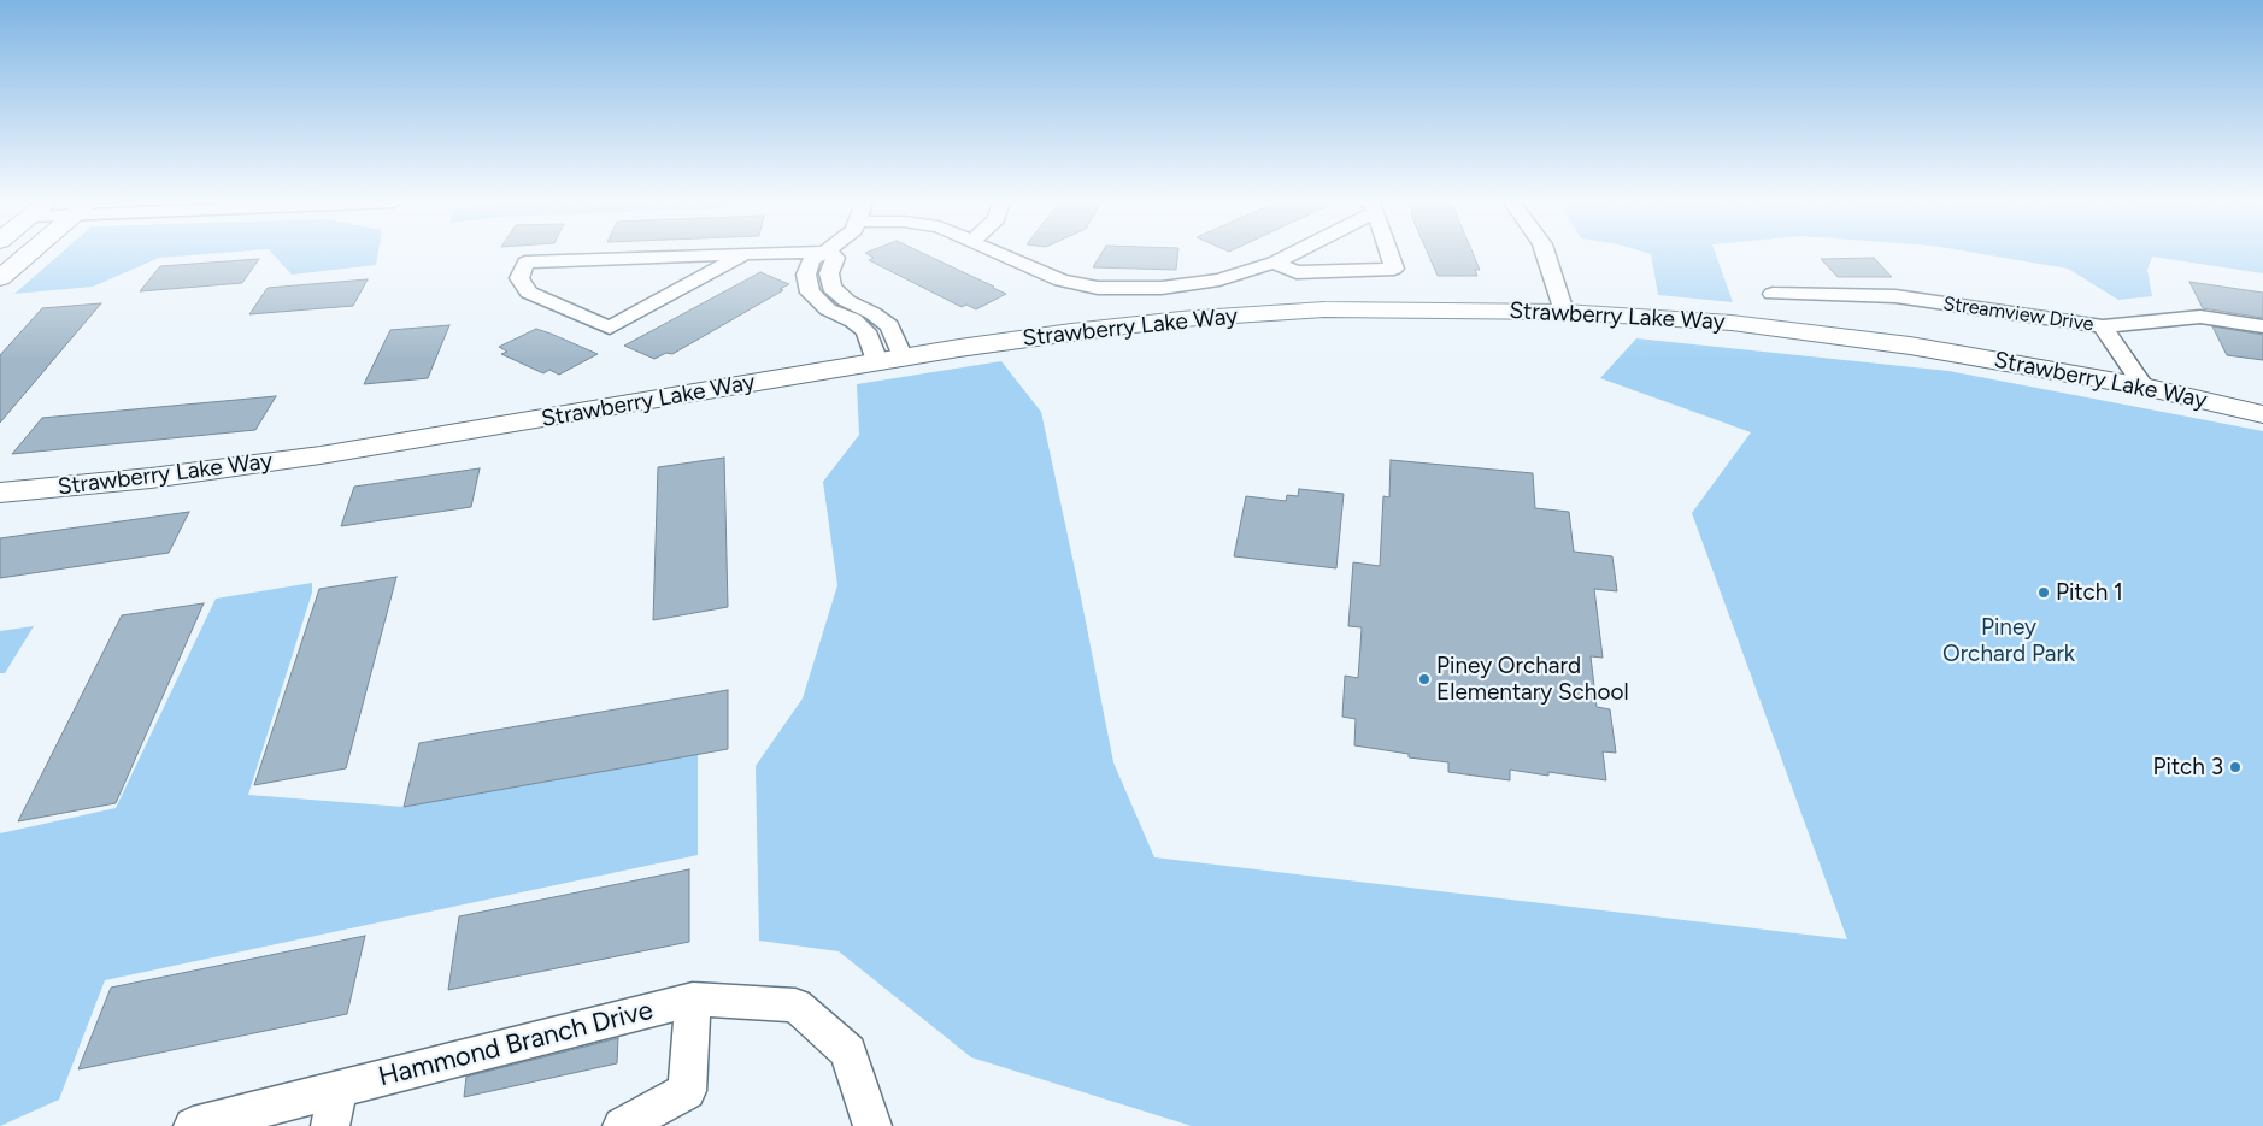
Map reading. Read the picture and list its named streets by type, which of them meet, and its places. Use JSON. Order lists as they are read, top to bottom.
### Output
{
  "streets": {
    "street": ["Streamview Drive", "Strawberry Lake Way", "Hammond Branch Drive"]
  },
  "parks": ["Piney Orchard Park"],
  "places": ["Pitch 1", "Piney Orchard Elementary School", "Pitch 3"]
}
